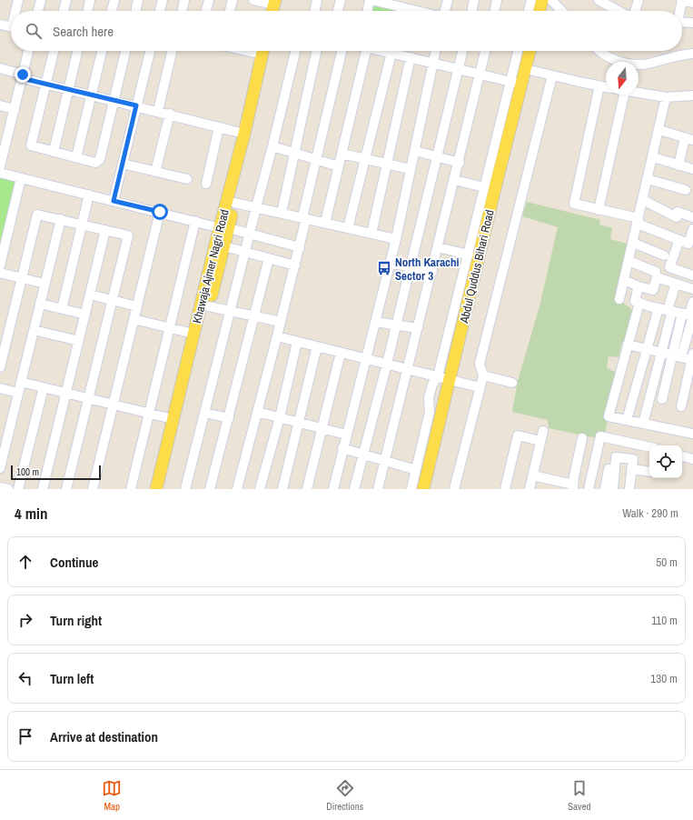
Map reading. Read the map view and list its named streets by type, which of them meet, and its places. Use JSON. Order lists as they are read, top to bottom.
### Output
{
  "streets": {
    "main road": ["Khawaja Ajmer Nagri Road", "Abdul Quddus Bihari Road"]
  },
  "places": {
    "bus stop": ["North Karachi Sector 3"]
  },
  "scale_bar": "100 m",
  "north": "bottom",
  "page": {
    "search": "Search here",
    "scale": "100 m",
    "heading": ["4 min", "Walk · 290 m"],
    "list": [
      ["Continue", "50 m"],
      ["Turn right", "110 m"],
      ["Turn left", "130 m"],
      "Arrive at destination"
    ],
    "nav": ["Map", "Directions", "Saved"]
  }
}
